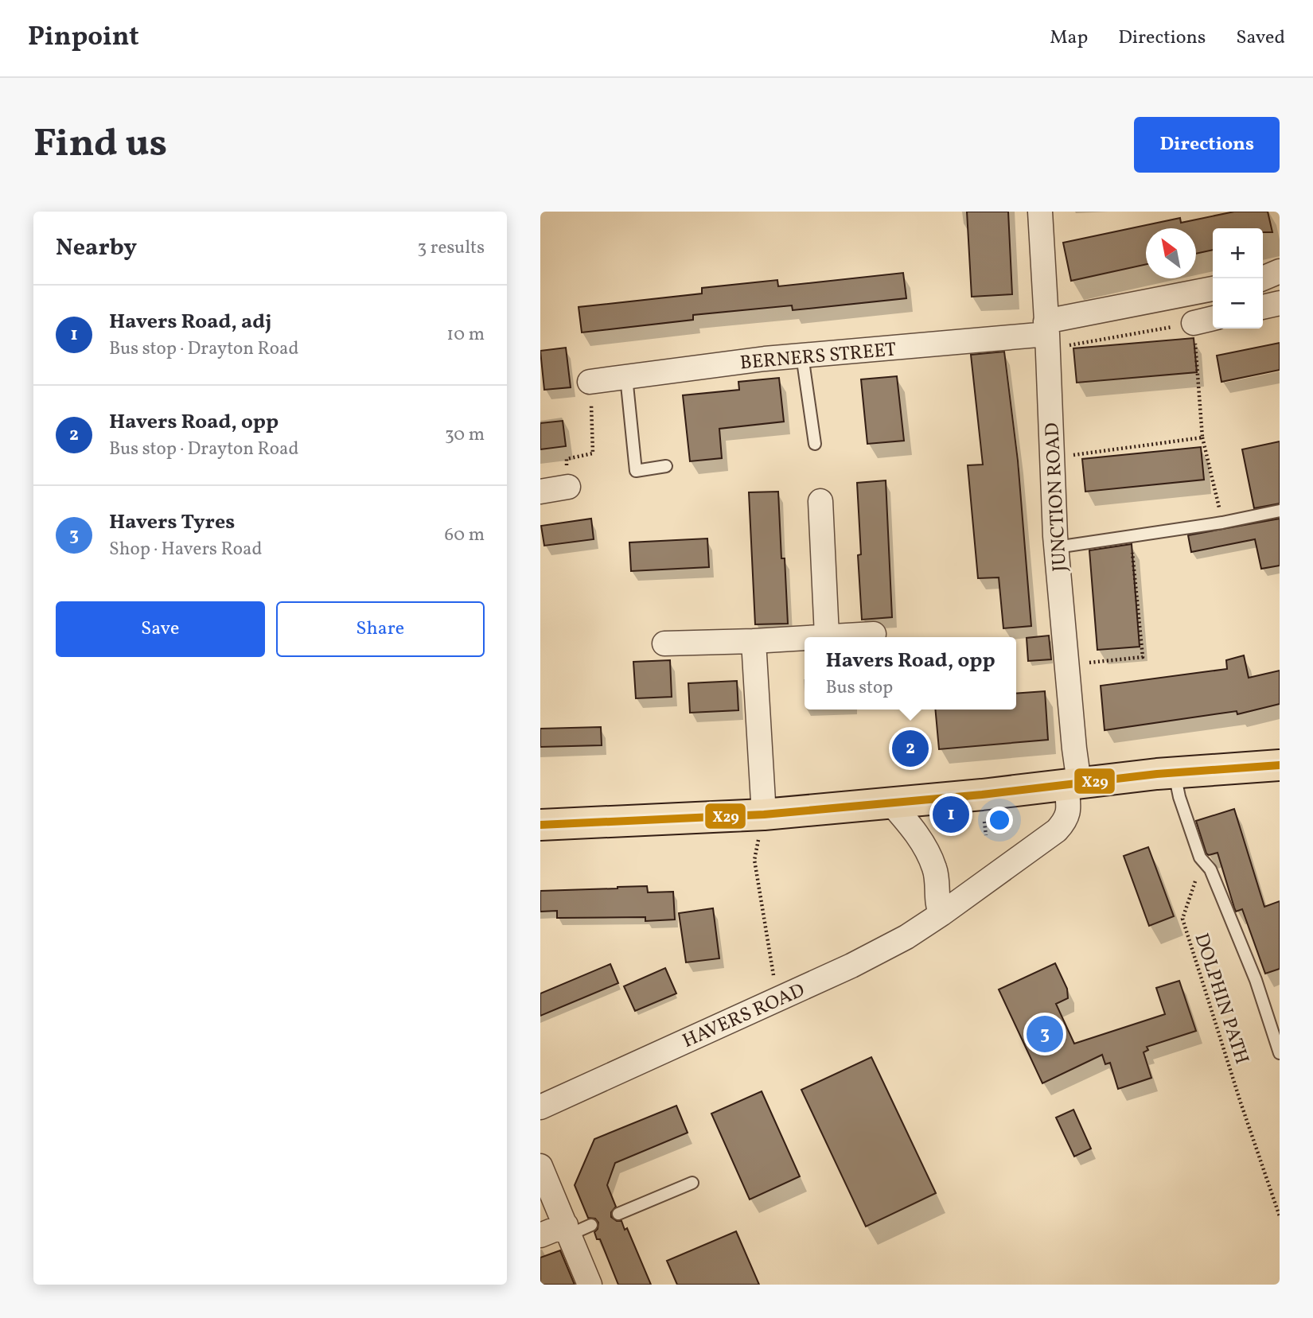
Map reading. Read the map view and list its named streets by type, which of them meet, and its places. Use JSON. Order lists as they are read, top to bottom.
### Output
{
  "streets": {
    "street": ["BERNERS STREET", "JUNCTION ROAD", "HAVERS ROAD"],
    "path": ["DOLPHIN PATH"]
  },
  "crossings": [
    ["BERNERS STREET", "JUNCTION ROAD"],
    ["JUNCTION ROAD", "HAVERS ROAD"]
  ],
  "lines": ["transit line X29"],
  "north": "top left",
  "page": {
    "header": "Pinpoint",
    "nav": ["Map", "Directions", "Saved"],
    "buttons": [
      "Directions",
      ["Save", "Share"]
    ],
    "title": "Find us",
    "heading": ["Nearby", "3 results"],
    "map_buttons": ["+", "−"],
    "list": [
      {
        "mark": "1",
        "name": "Havers Road, adj",
        "note": "Bus stop · Drayton Road",
        "value": "10 m"
      },
      {
        "mark": "2",
        "name": "Havers Road, opp",
        "note": "Bus stop · Drayton Road",
        "value": "30 m"
      },
      {
        "mark": "3",
        "name": "Havers Tyres",
        "note": "Shop · Havers Road",
        "value": "60 m"
      }
    ],
    "popup": ["Havers Road, opp", "Bus stop"],
    "pins": ["2", "1", "3"]
  }
}
